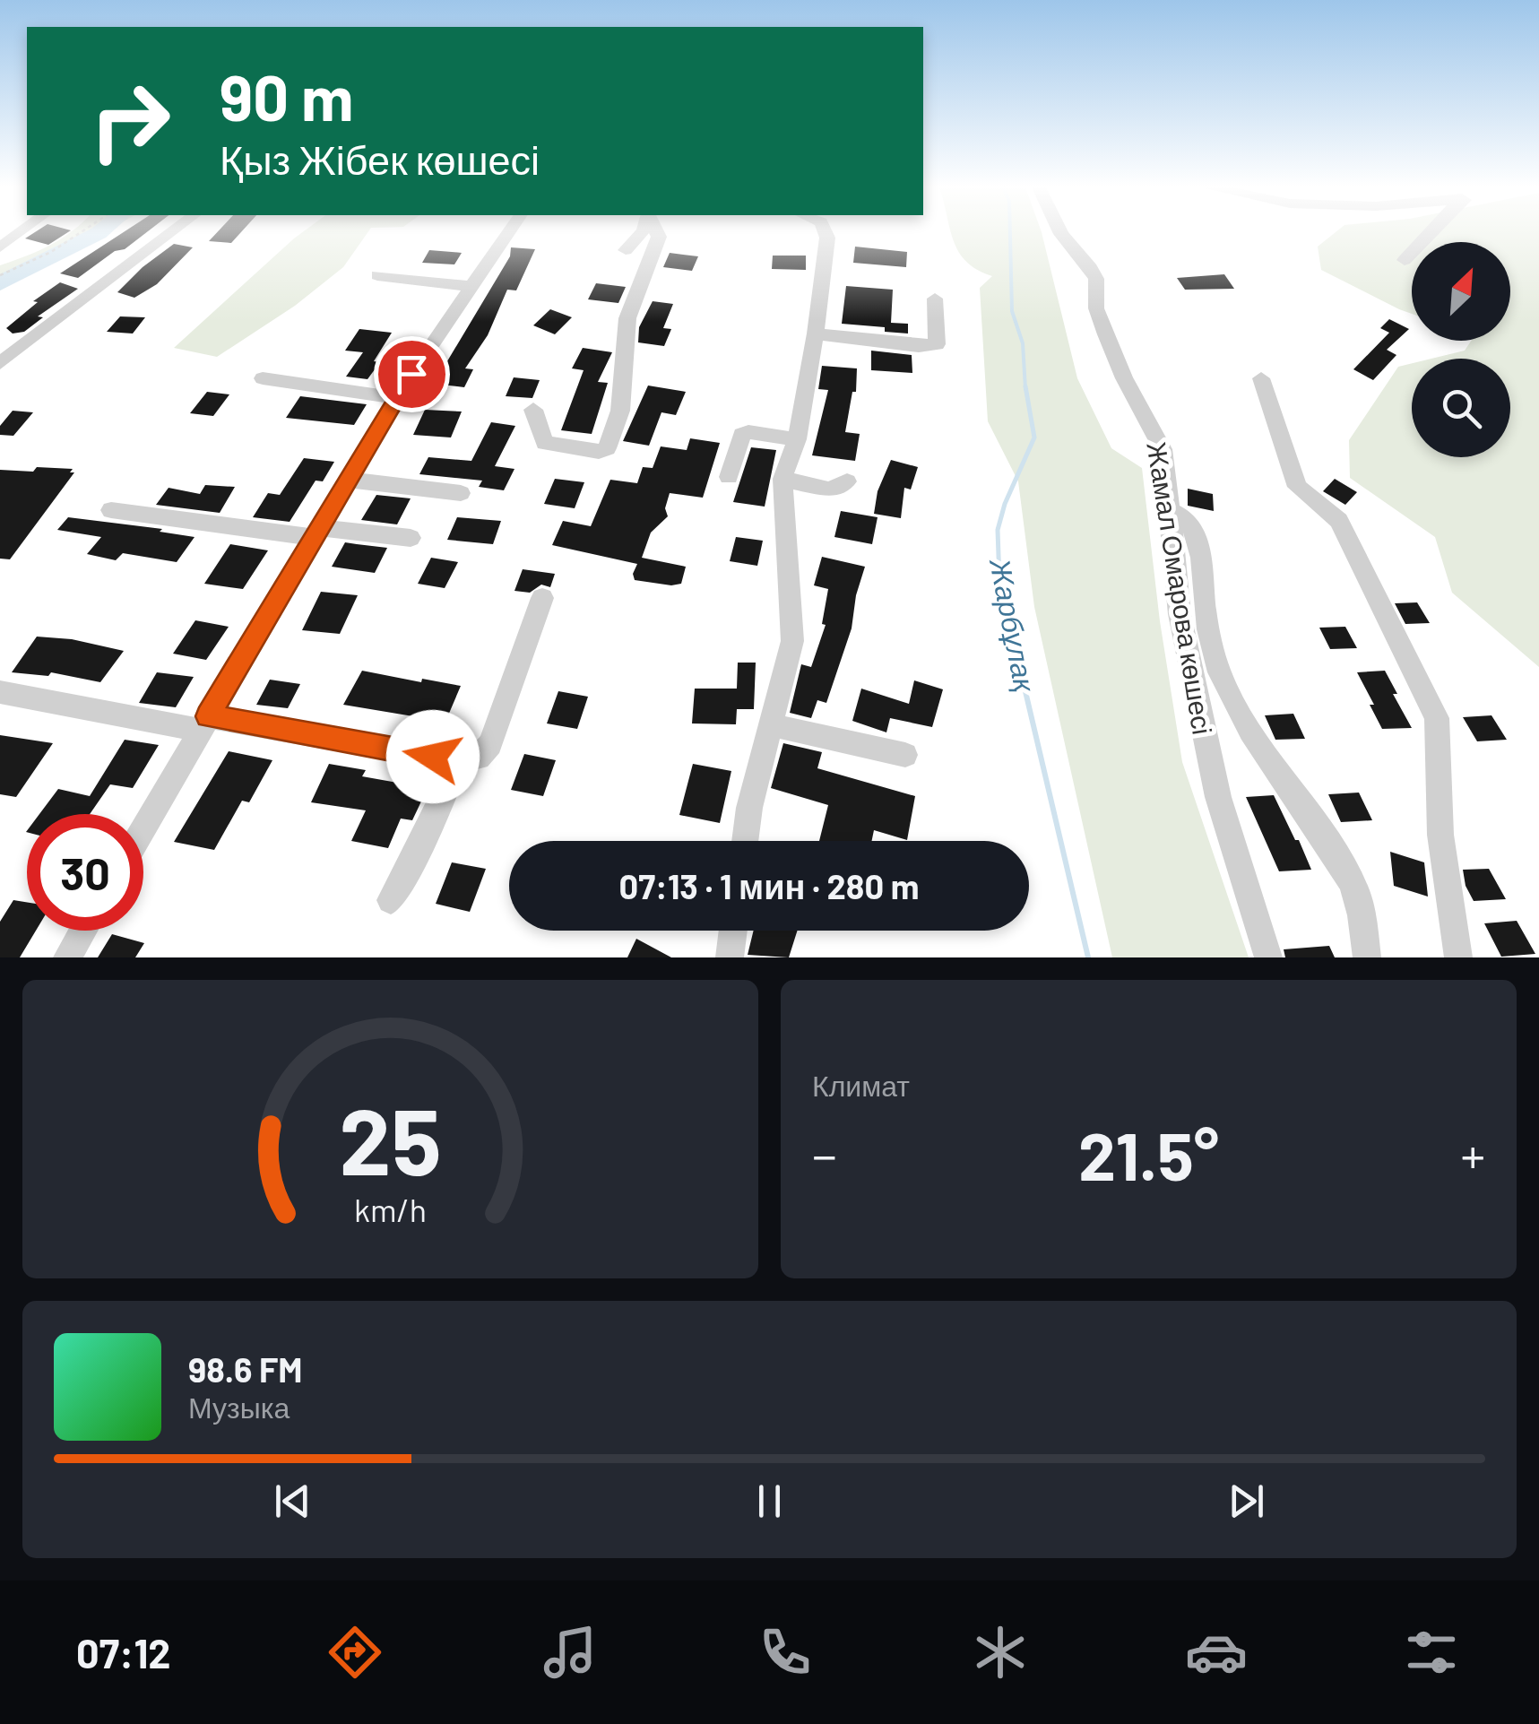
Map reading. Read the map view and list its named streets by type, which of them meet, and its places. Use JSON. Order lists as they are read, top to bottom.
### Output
{
  "streets": {
    "street": ["Жамал Омарова көшесі"]
  },
  "water": ["Жарбұлақ"],
  "north": "top right",
  "page": {
    "turn": ["90 m", "Қыз Жібек көшесі"],
    "limit": "30",
    "trip": "07:13 · 1 мин · 280 m",
    "tile": "Климат",
    "heat": ["−", "21.5°", "+"],
    "song": ["98.6 FM", "Музыка"],
    "tabs": "07:12",
    "gauge": ["25", "km/h"]
  }
}
